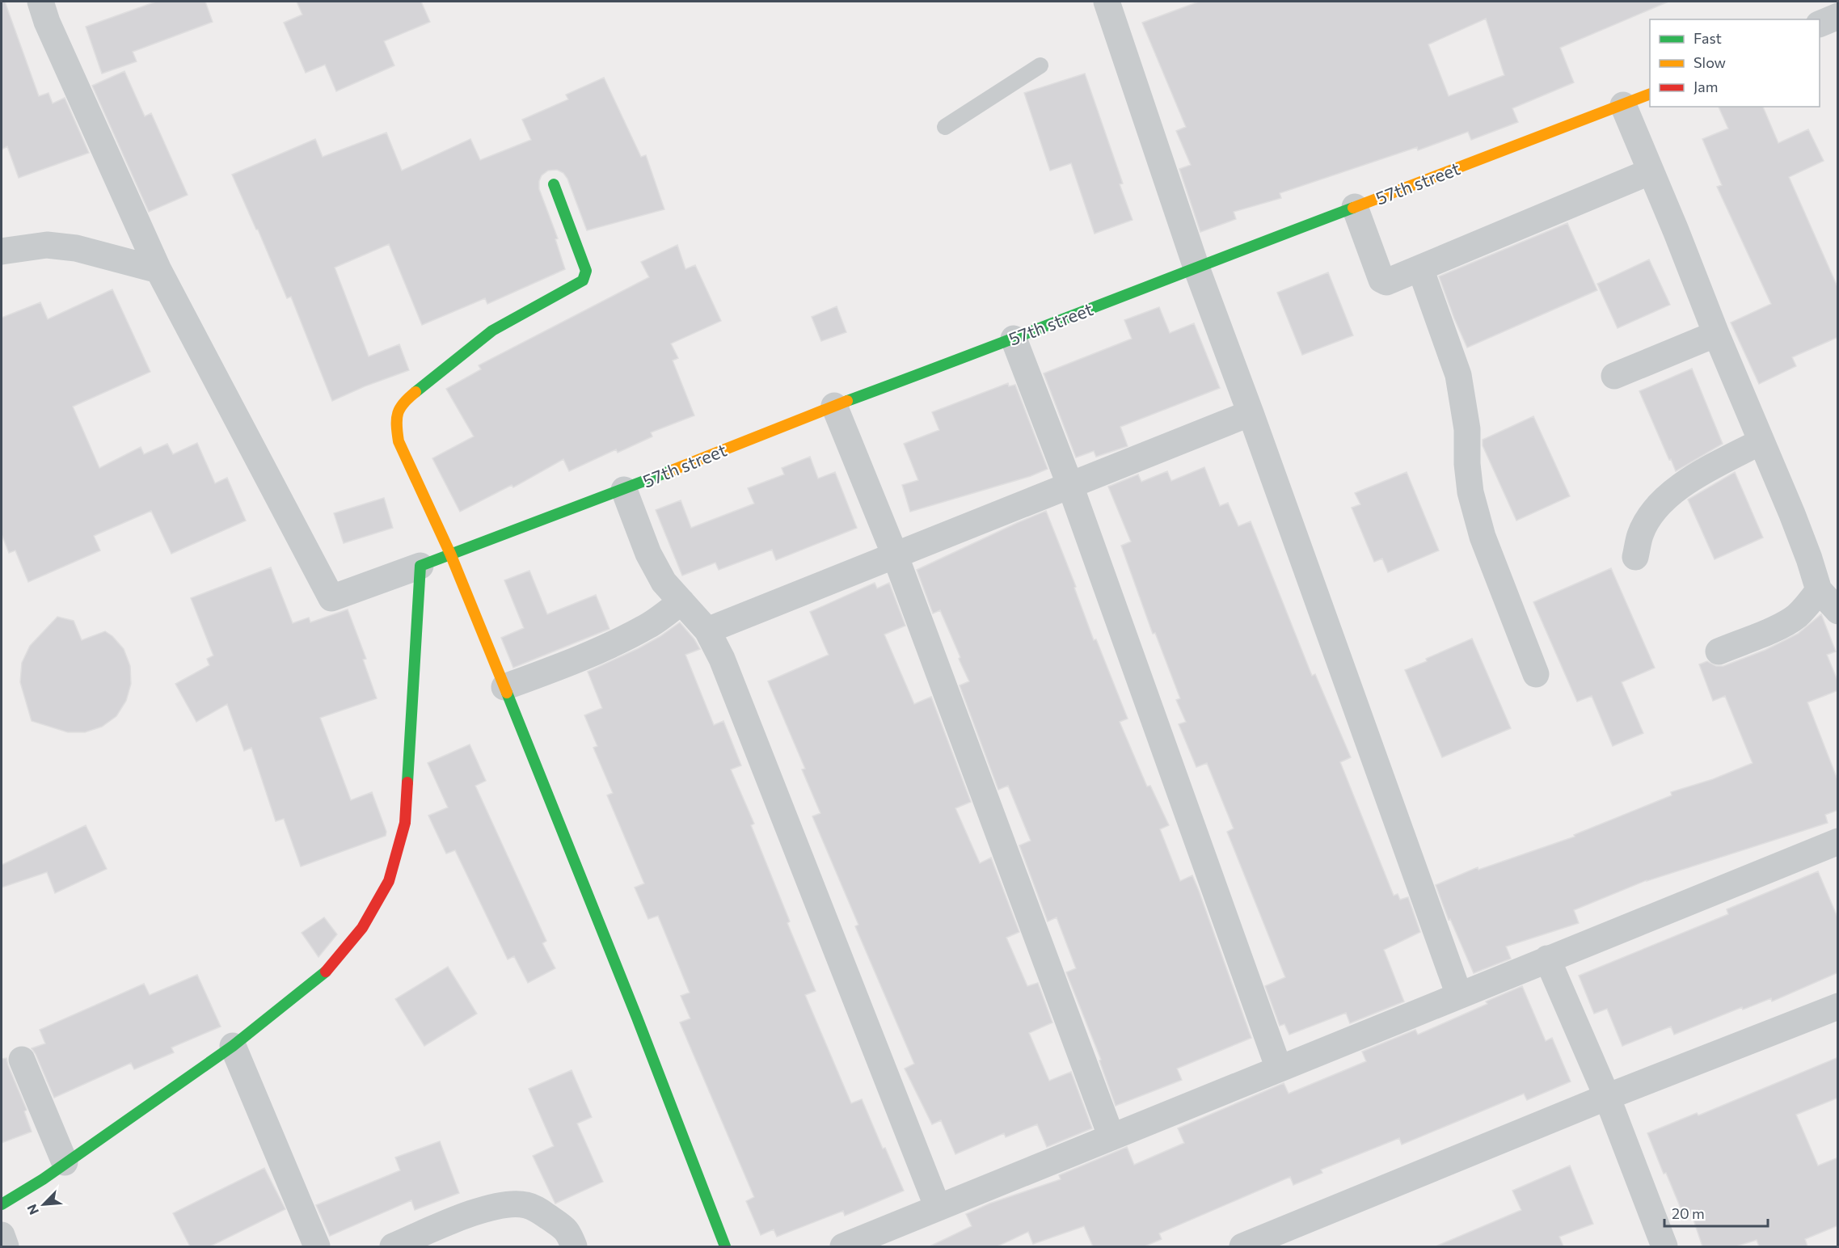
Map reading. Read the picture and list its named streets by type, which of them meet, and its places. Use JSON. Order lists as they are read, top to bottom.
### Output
{
  "streets": {
    "street": ["57th street"]
  },
  "legend": ["Fast", "Slow", "Jam"],
  "scale_bar": "20 m",
  "north": "bottom left"
}
